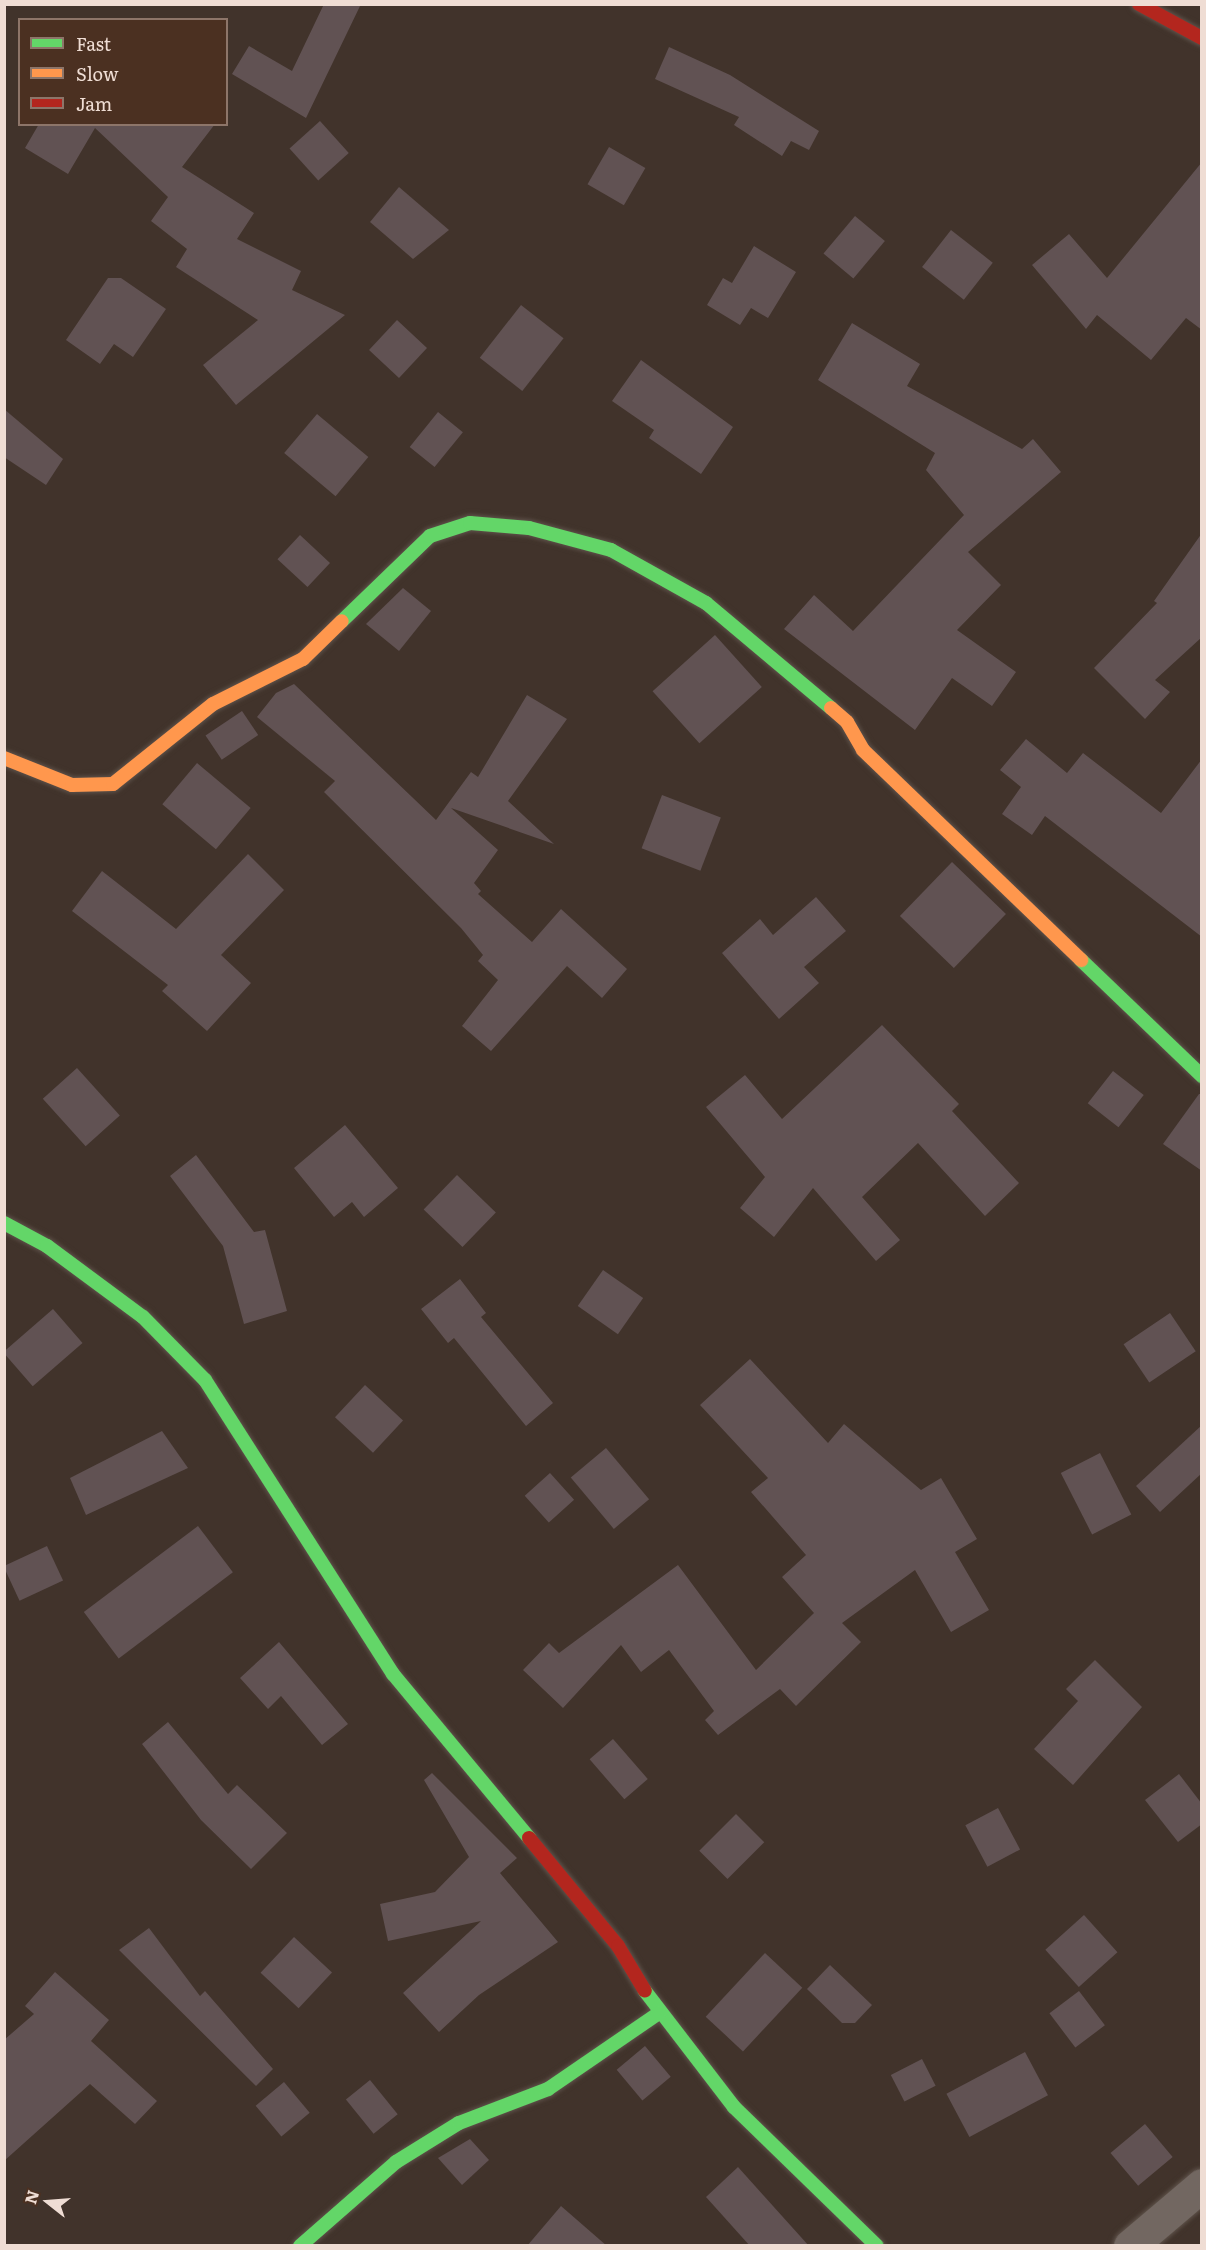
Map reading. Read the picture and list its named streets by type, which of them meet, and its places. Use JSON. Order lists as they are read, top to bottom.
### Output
{
  "legend": ["Fast", "Slow", "Jam"],
  "north": "left"
}
